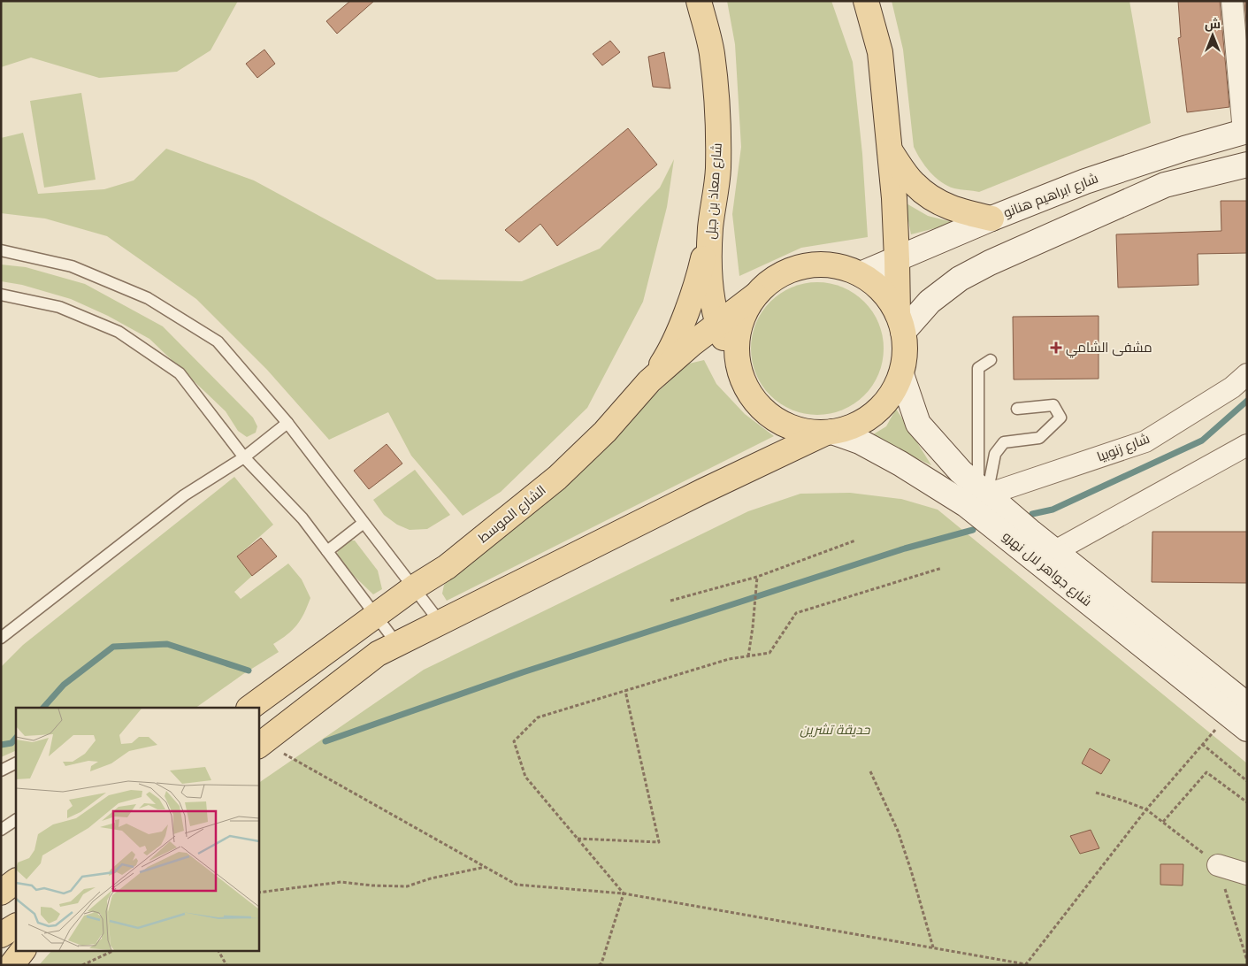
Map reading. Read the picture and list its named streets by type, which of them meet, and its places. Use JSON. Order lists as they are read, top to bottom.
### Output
{
  "streets": {
    "main road": [
      "شارع معاذ بن جبل",
      "شارع ابراهيم هنانو",
      "الشارع الموسط",
      "شارع جواهر لال نهرو"
    ],
    "street": ["شارع زنوبيا"]
  },
  "crossings": [
    ["شارع معاذ بن جبل", "الشارع الموسط"],
    ["شارع زنوبيا", "شارع جواهر لال نهرو"]
  ],
  "parks": ["حديقة تشرين"],
  "places": {
    "health": ["مشفى الشامي"]
  },
  "north": "top"
}
